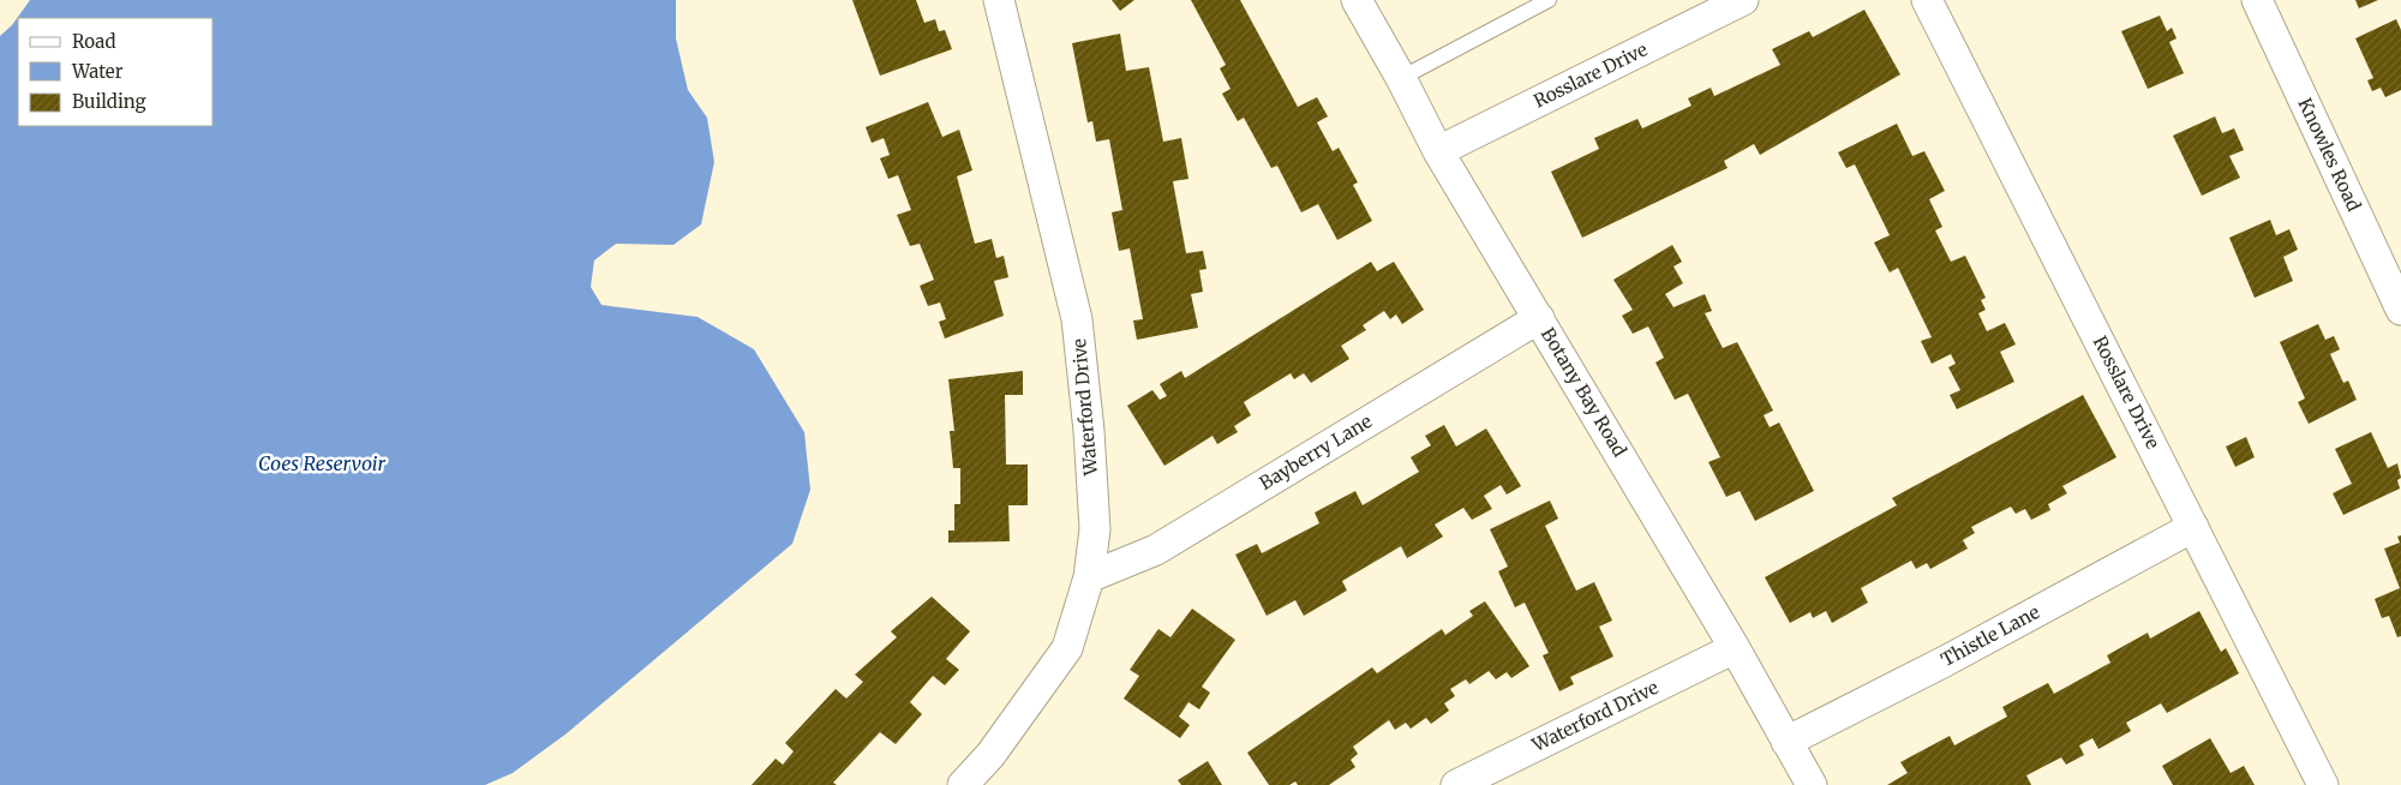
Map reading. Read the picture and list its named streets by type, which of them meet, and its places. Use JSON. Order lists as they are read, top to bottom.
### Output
{
  "streets": {
    "street": [
      "Rosslare Drive",
      "Knowles Road",
      "Botany Bay Road",
      "Waterford Drive",
      "Bayberry Lane",
      "Thistle Lane"
    ]
  },
  "crossings": [
    ["Rosslare Drive", "Botany Bay Road"],
    ["Rosslare Drive", "Thistle Lane"],
    ["Botany Bay Road", "Waterford Drive"],
    ["Botany Bay Road", "Bayberry Lane"],
    ["Botany Bay Road", "Thistle Lane"],
    ["Waterford Drive", "Bayberry Lane"]
  ],
  "water": ["Coes Reservoir"],
  "legend": ["Road", "Water", "Building"]
}
